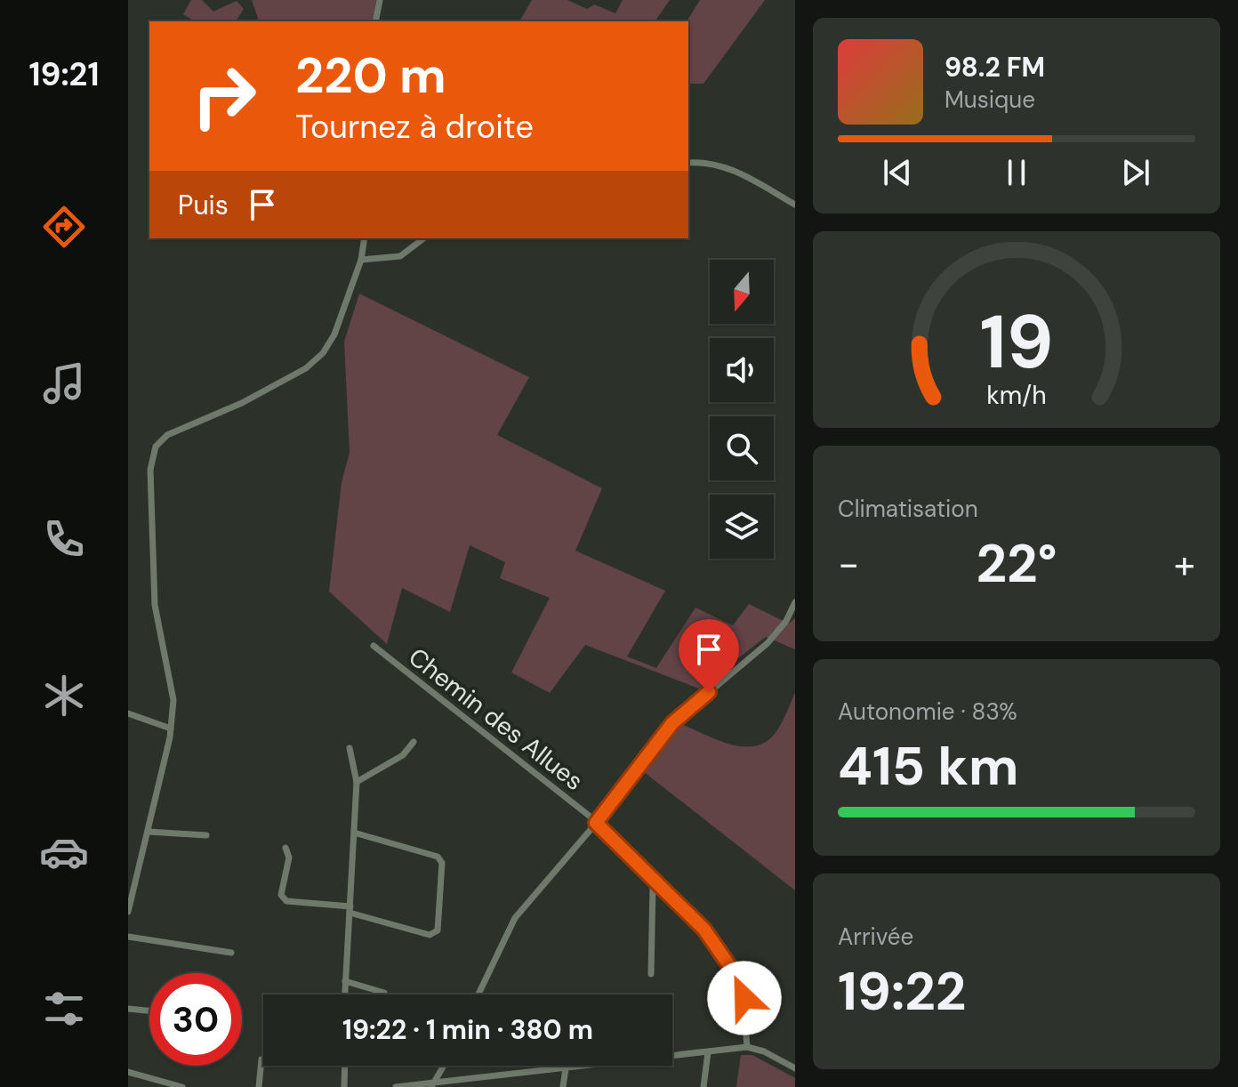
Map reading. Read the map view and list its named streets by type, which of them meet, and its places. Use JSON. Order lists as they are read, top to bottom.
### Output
{
  "streets": {
    "street": ["Chemin des Allues"]
  },
  "north": "bottom",
  "page": {
    "tabs": "19:21",
    "turn": ["220 m", "Tournez à droite"],
    "song": ["98.2 FM", "Musique"],
    "then": "Puis",
    "tile": [
      "Climatisation",
      ["Autonomie · 83%", "415 km"],
      ["Arrivée", "19:22"]
    ],
    "heat": ["−", "22°", "+"],
    "limit": "30",
    "trip": "19:22 · 1 min · 380 m",
    "gauge": ["19", "km/h"]
  }
}
